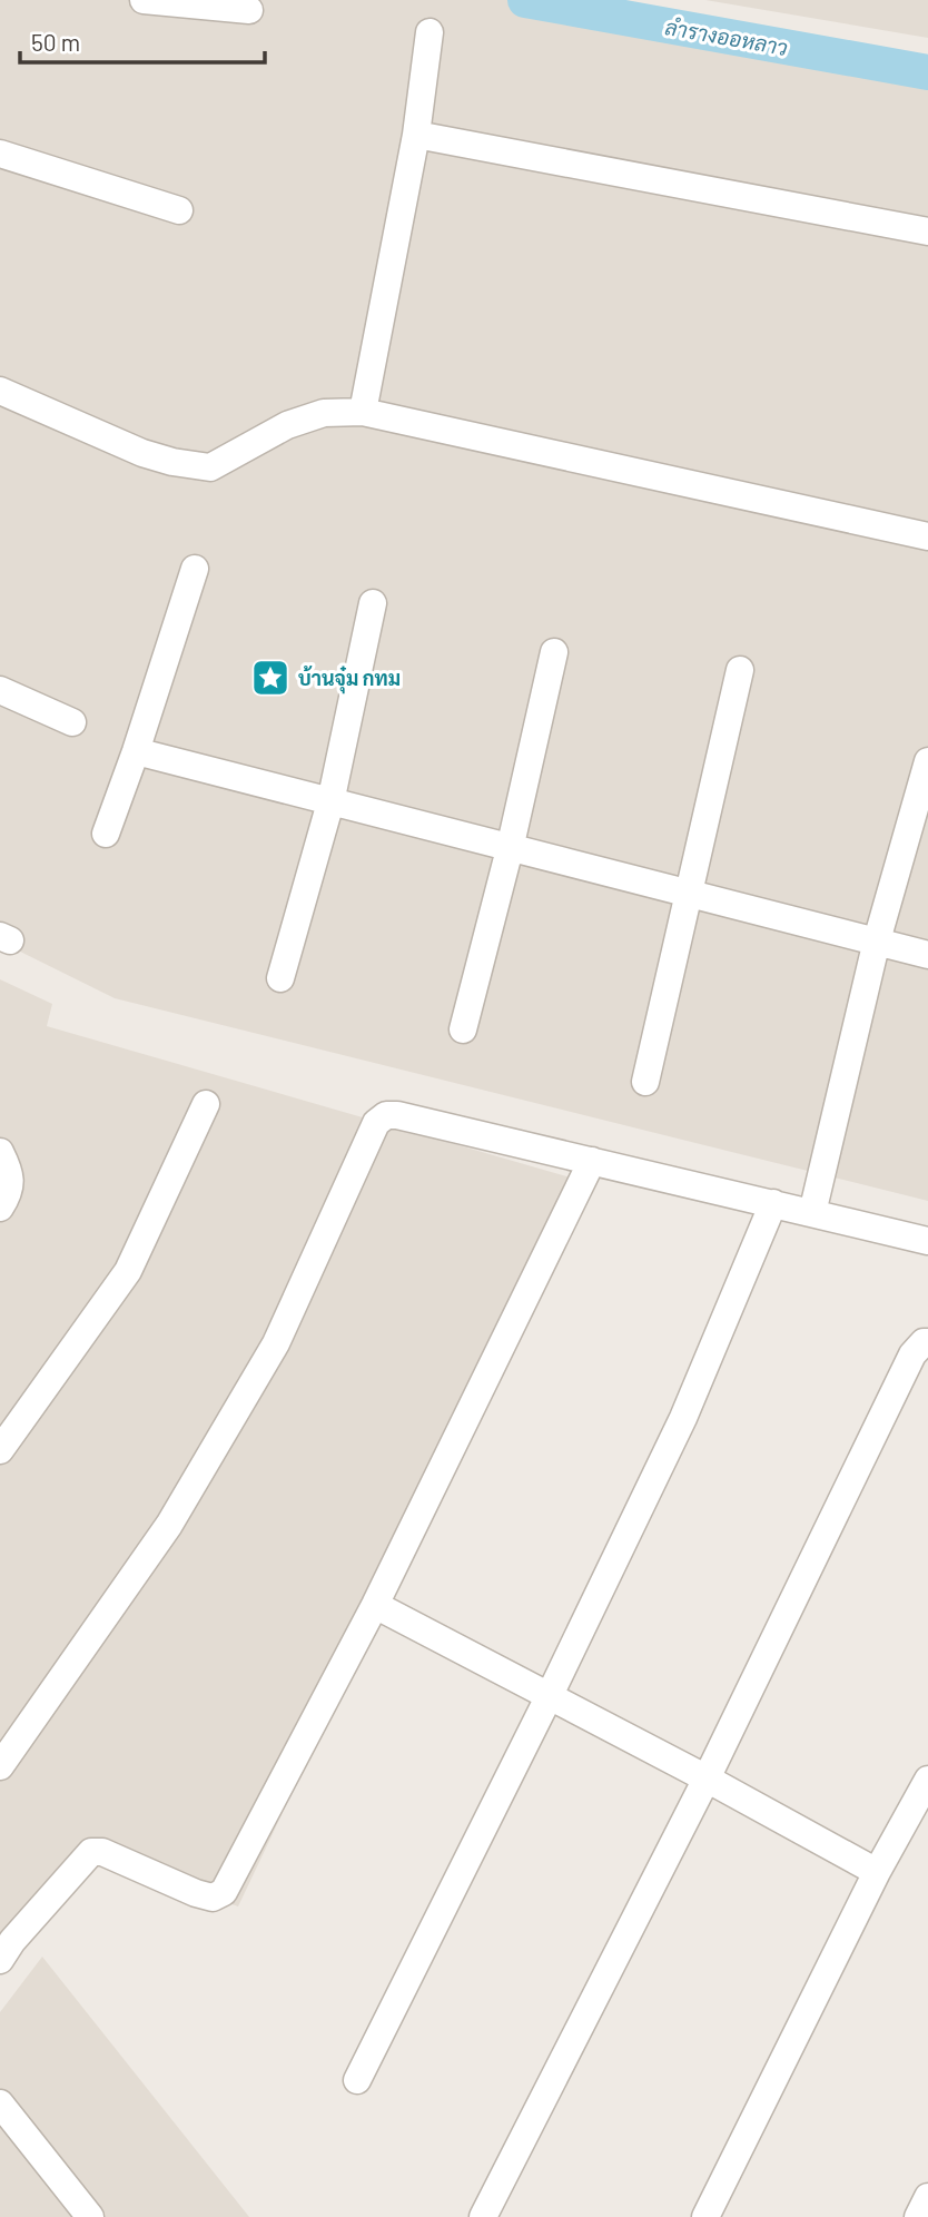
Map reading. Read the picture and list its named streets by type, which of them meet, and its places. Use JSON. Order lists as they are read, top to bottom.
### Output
{
  "water": ["ลำรางออหลาว"],
  "places": {
    "place": ["บ้านจุ๋ม กทม"]
  },
  "scale_bar": "50 m"
}
